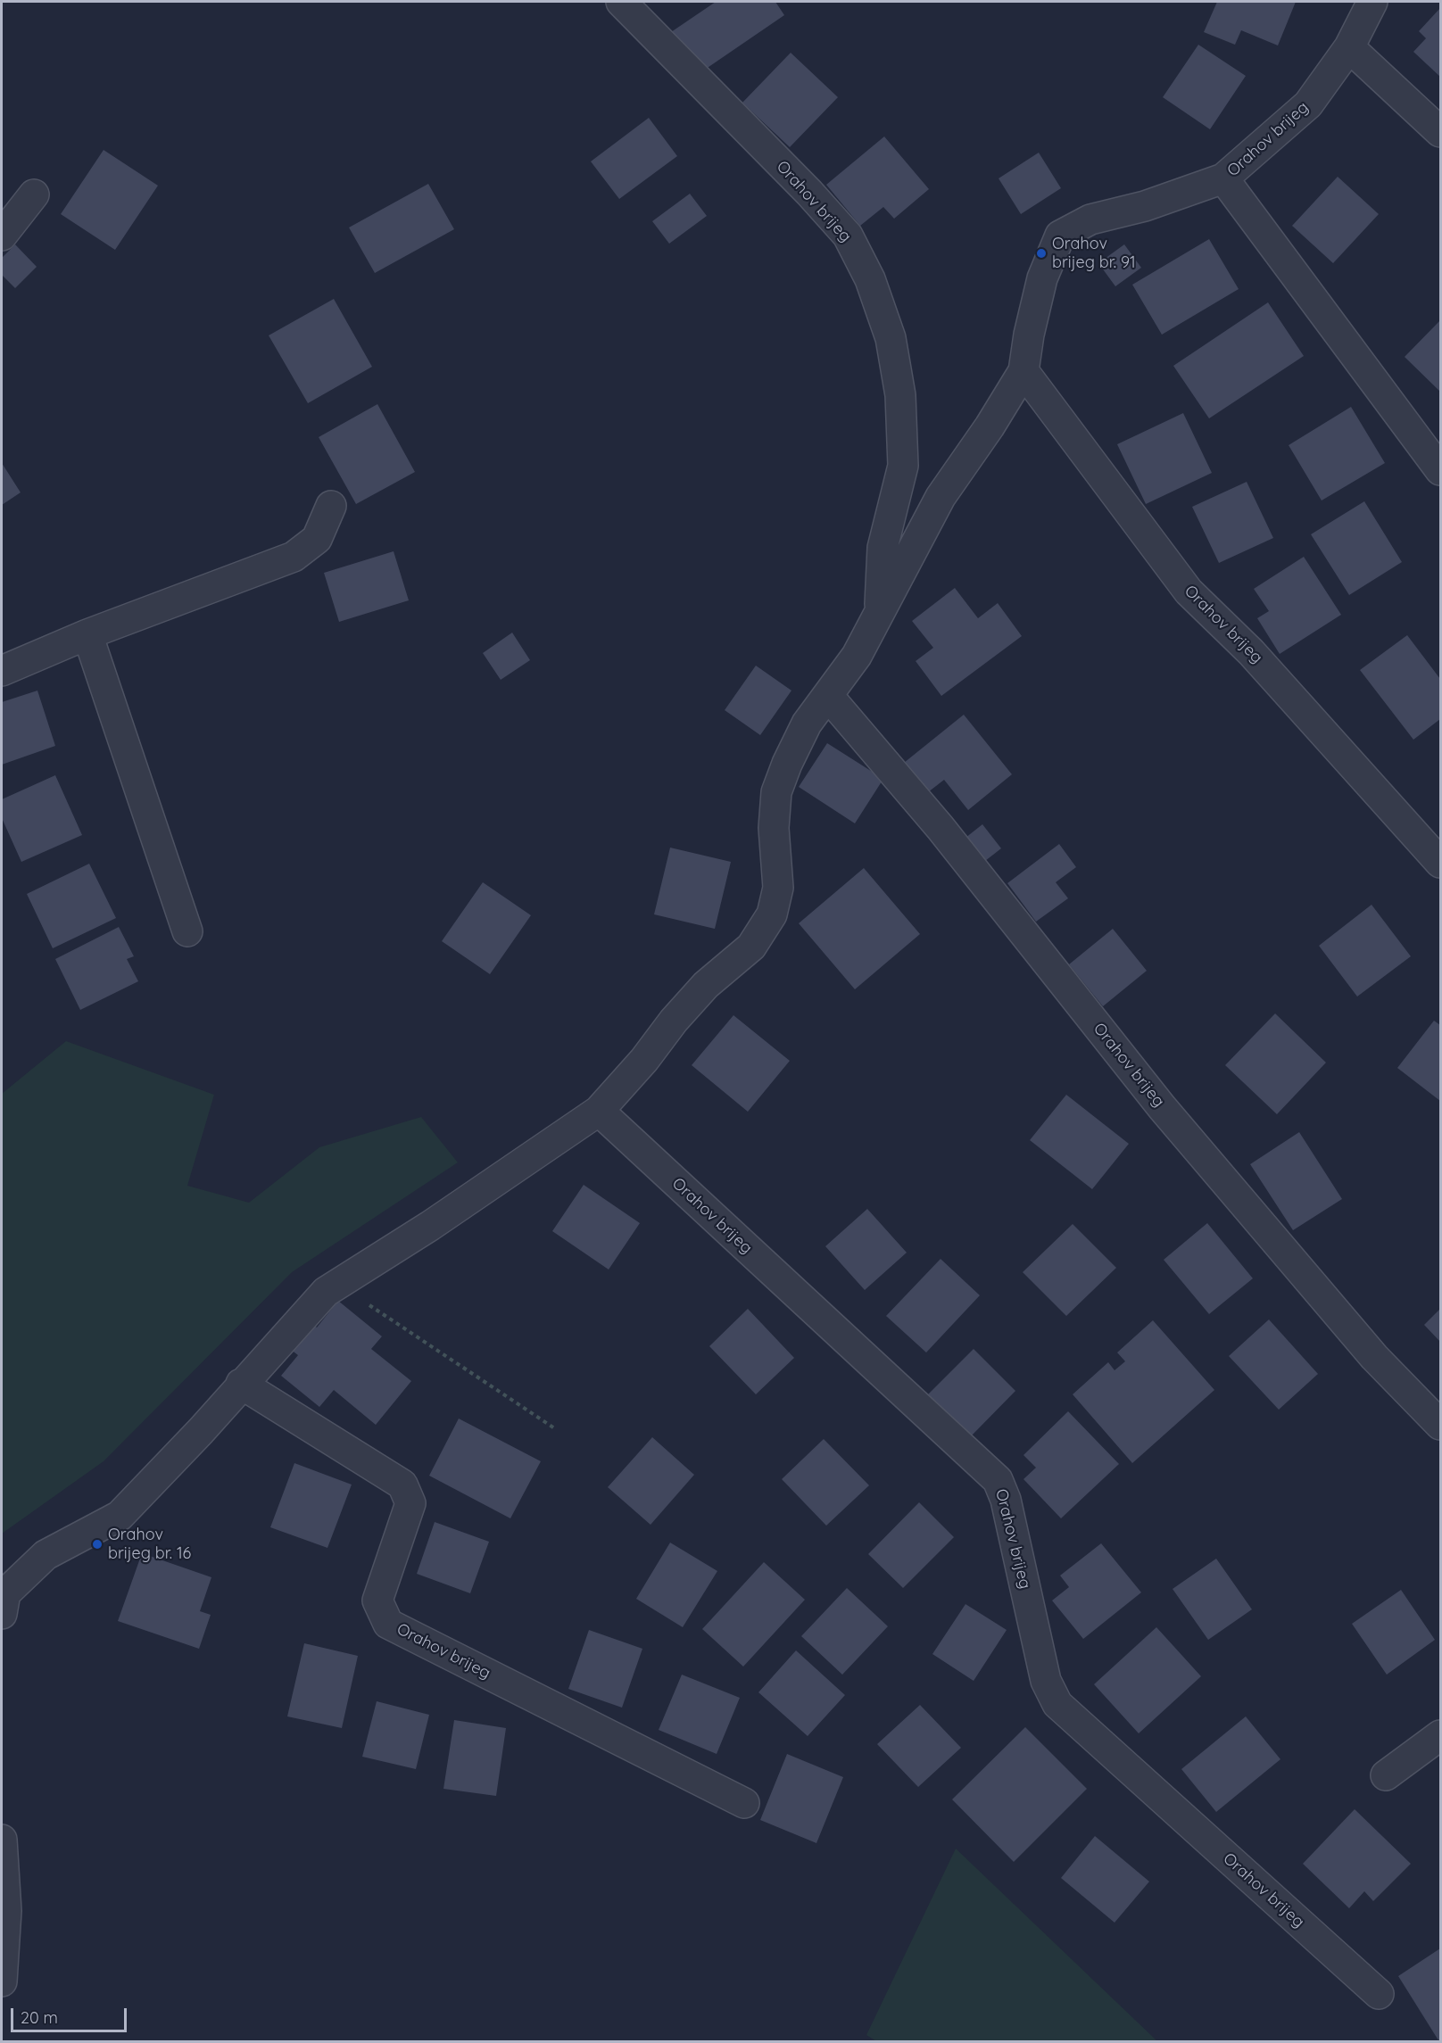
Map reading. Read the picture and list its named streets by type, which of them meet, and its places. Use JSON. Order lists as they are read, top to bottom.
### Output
{
  "streets": {
    "street": ["Orahov brijeg"]
  },
  "places": ["Orahov brijeg br. 91", "Orahov brijeg br. 16"],
  "scale_bar": "20 m"
}
